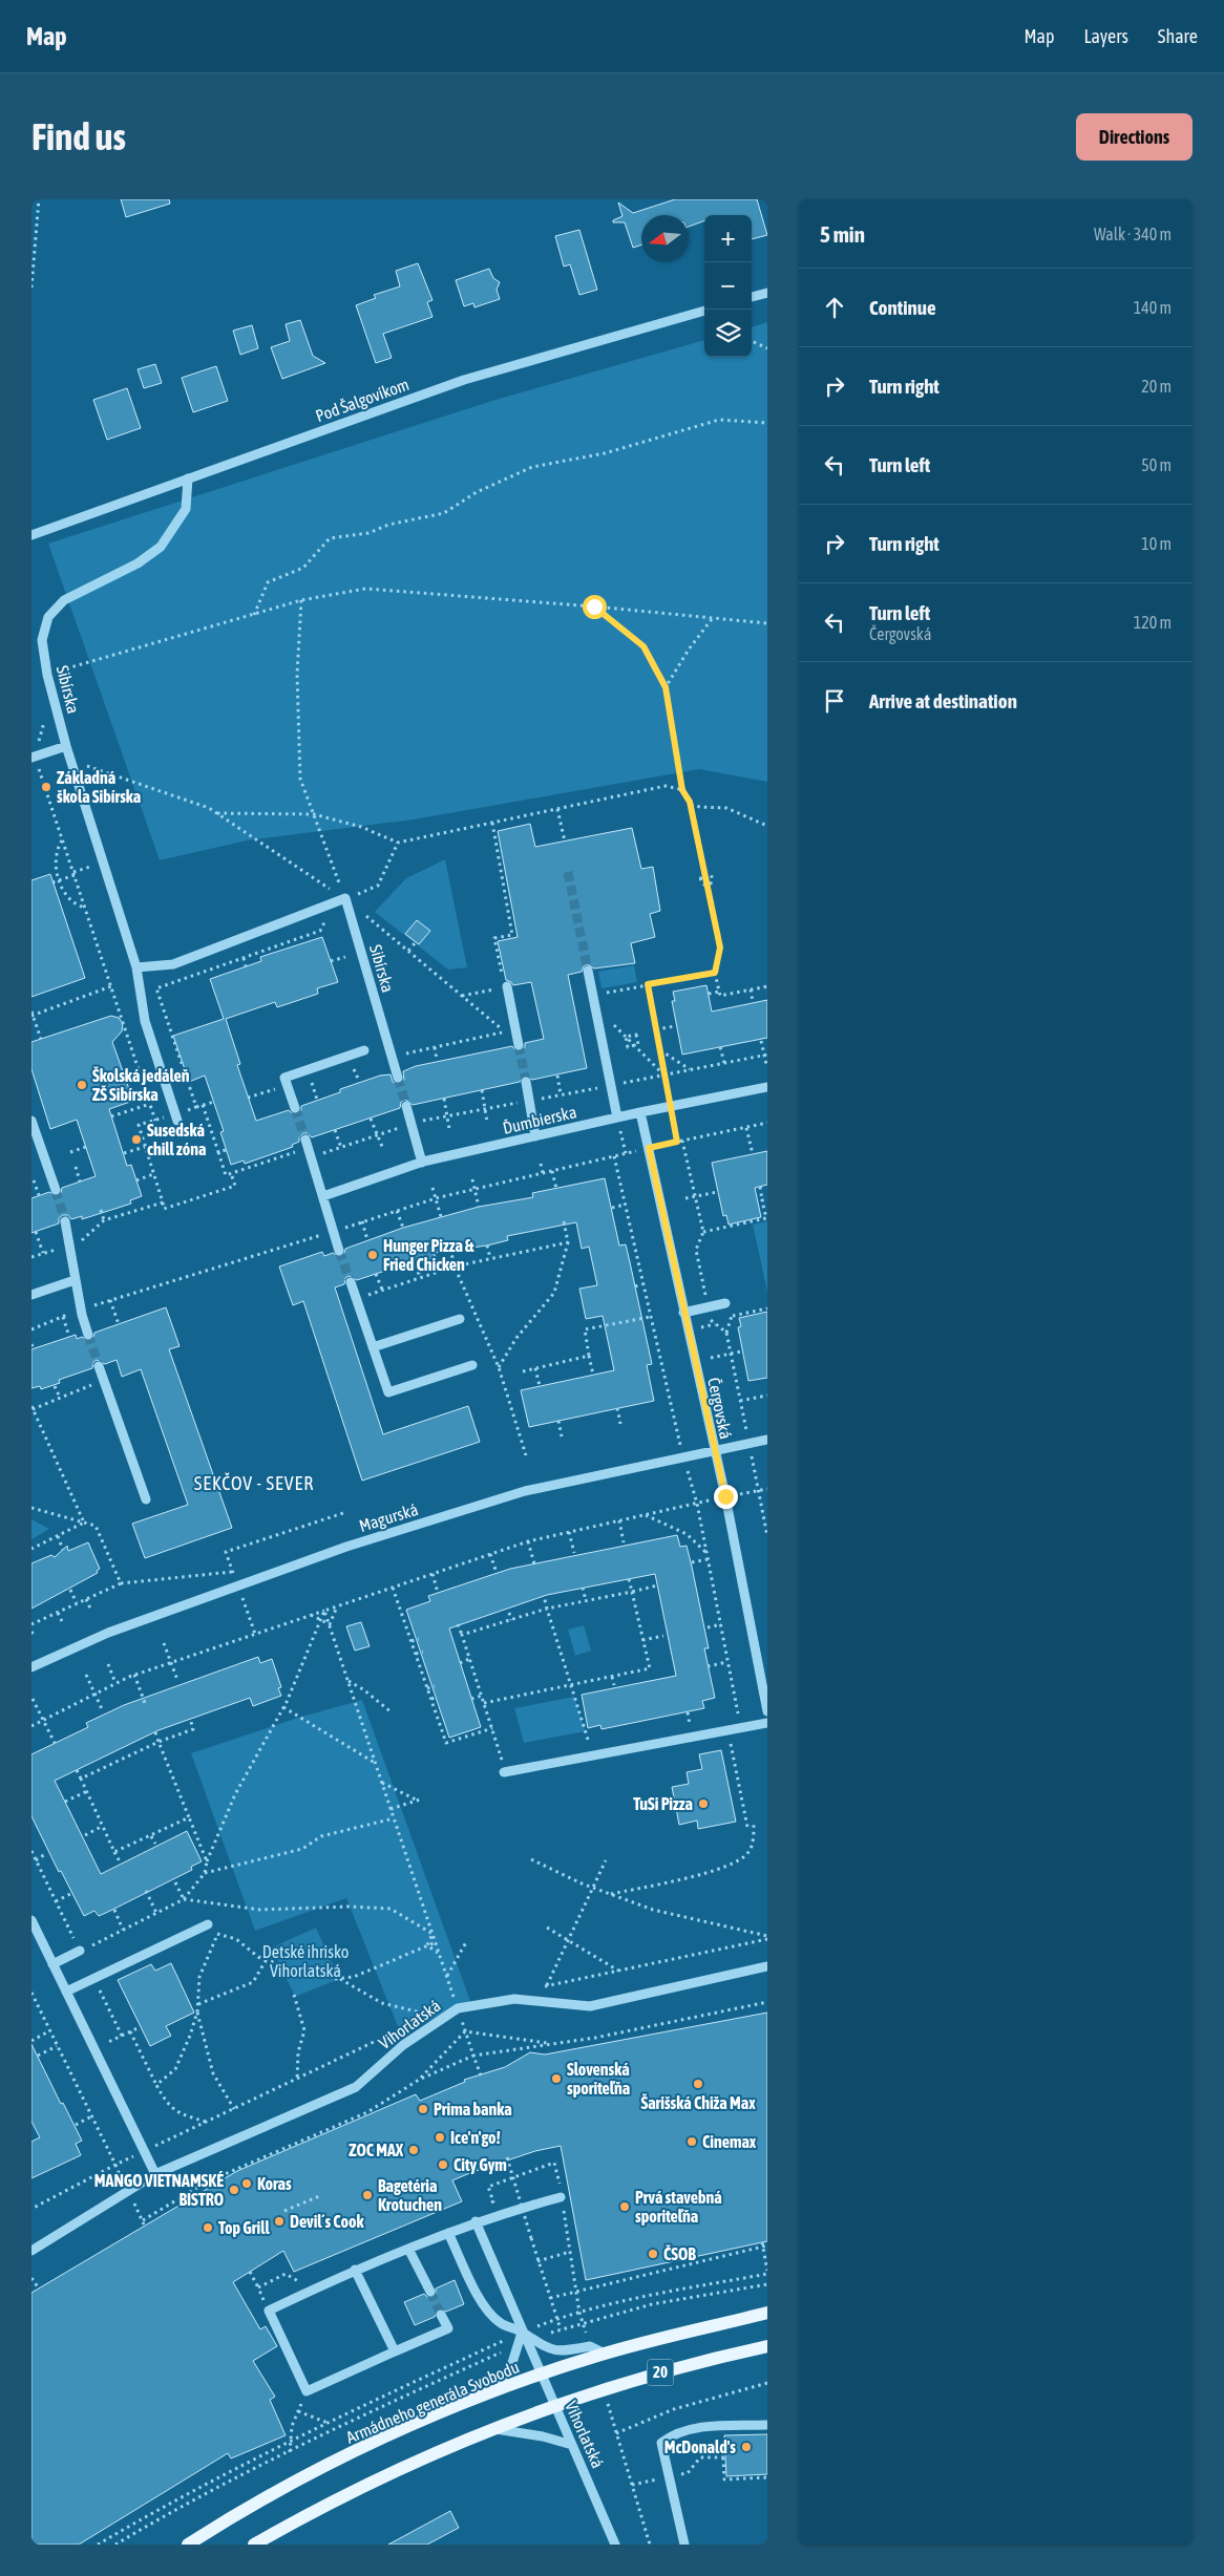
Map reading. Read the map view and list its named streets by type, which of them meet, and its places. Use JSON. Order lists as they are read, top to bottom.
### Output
{
  "streets": {
    "main road": ["20", "Armádneho generála Svobodu"],
    "street": [
      "Pod Šalgovíkom",
      "Sibírska",
      "Ďumbierska",
      "Čergovská",
      "Magurská",
      "Vihorlatská"
    ]
  },
  "crossings": [
    ["Pod Šalgovíkom", "Sibírska"],
    ["Ďumbierska", "Čergovská"],
    ["Čergovská", "Magurská"],
    ["Vihorlatská", "20"],
    ["Vihorlatská", "Armádneho generála Svobodu"]
  ],
  "districts": ["SEKČOV - SEVER"],
  "parks": ["Detské ihrisko Vihorlatská"],
  "places": [
    "Základná škola Sibírska",
    "Školská jedáleň ZŠ Sibírska",
    "Susedská chill zóna",
    "Hunger Pizza & Fried Chicken",
    "TuSi Pizza",
    "Slovenská sporiteľňa",
    "Šarišská Chiža Max",
    "Prima banka",
    "Ice'n'go!",
    "Cinemax",
    "ZOC MAX",
    "City Gym",
    "Koras",
    "MANGO VIETNAMSKÉ BISTRO",
    "Bagetéria Krotuchen",
    "Prvá stavebná sporiteľňa",
    "Devil´s Cook",
    "Top Grill",
    "ČSOB",
    "McDonald's"
  ],
  "north": "left",
  "page": {
    "header": "Map",
    "nav": ["Map", "Layers", "Share"],
    "buttons": "Directions",
    "title": "Find us",
    "heading": ["5 min", "Walk · 340 m"],
    "map_buttons": ["+", "−"],
    "list": [
      ["Continue", "140 m"],
      ["Turn right", "20 m"],
      ["Turn left", "50 m"],
      ["Turn right", "10 m"],
      ["Turn left", "Čergovská", "120 m"],
      "Arrive at destination"
    ]
  }
}
